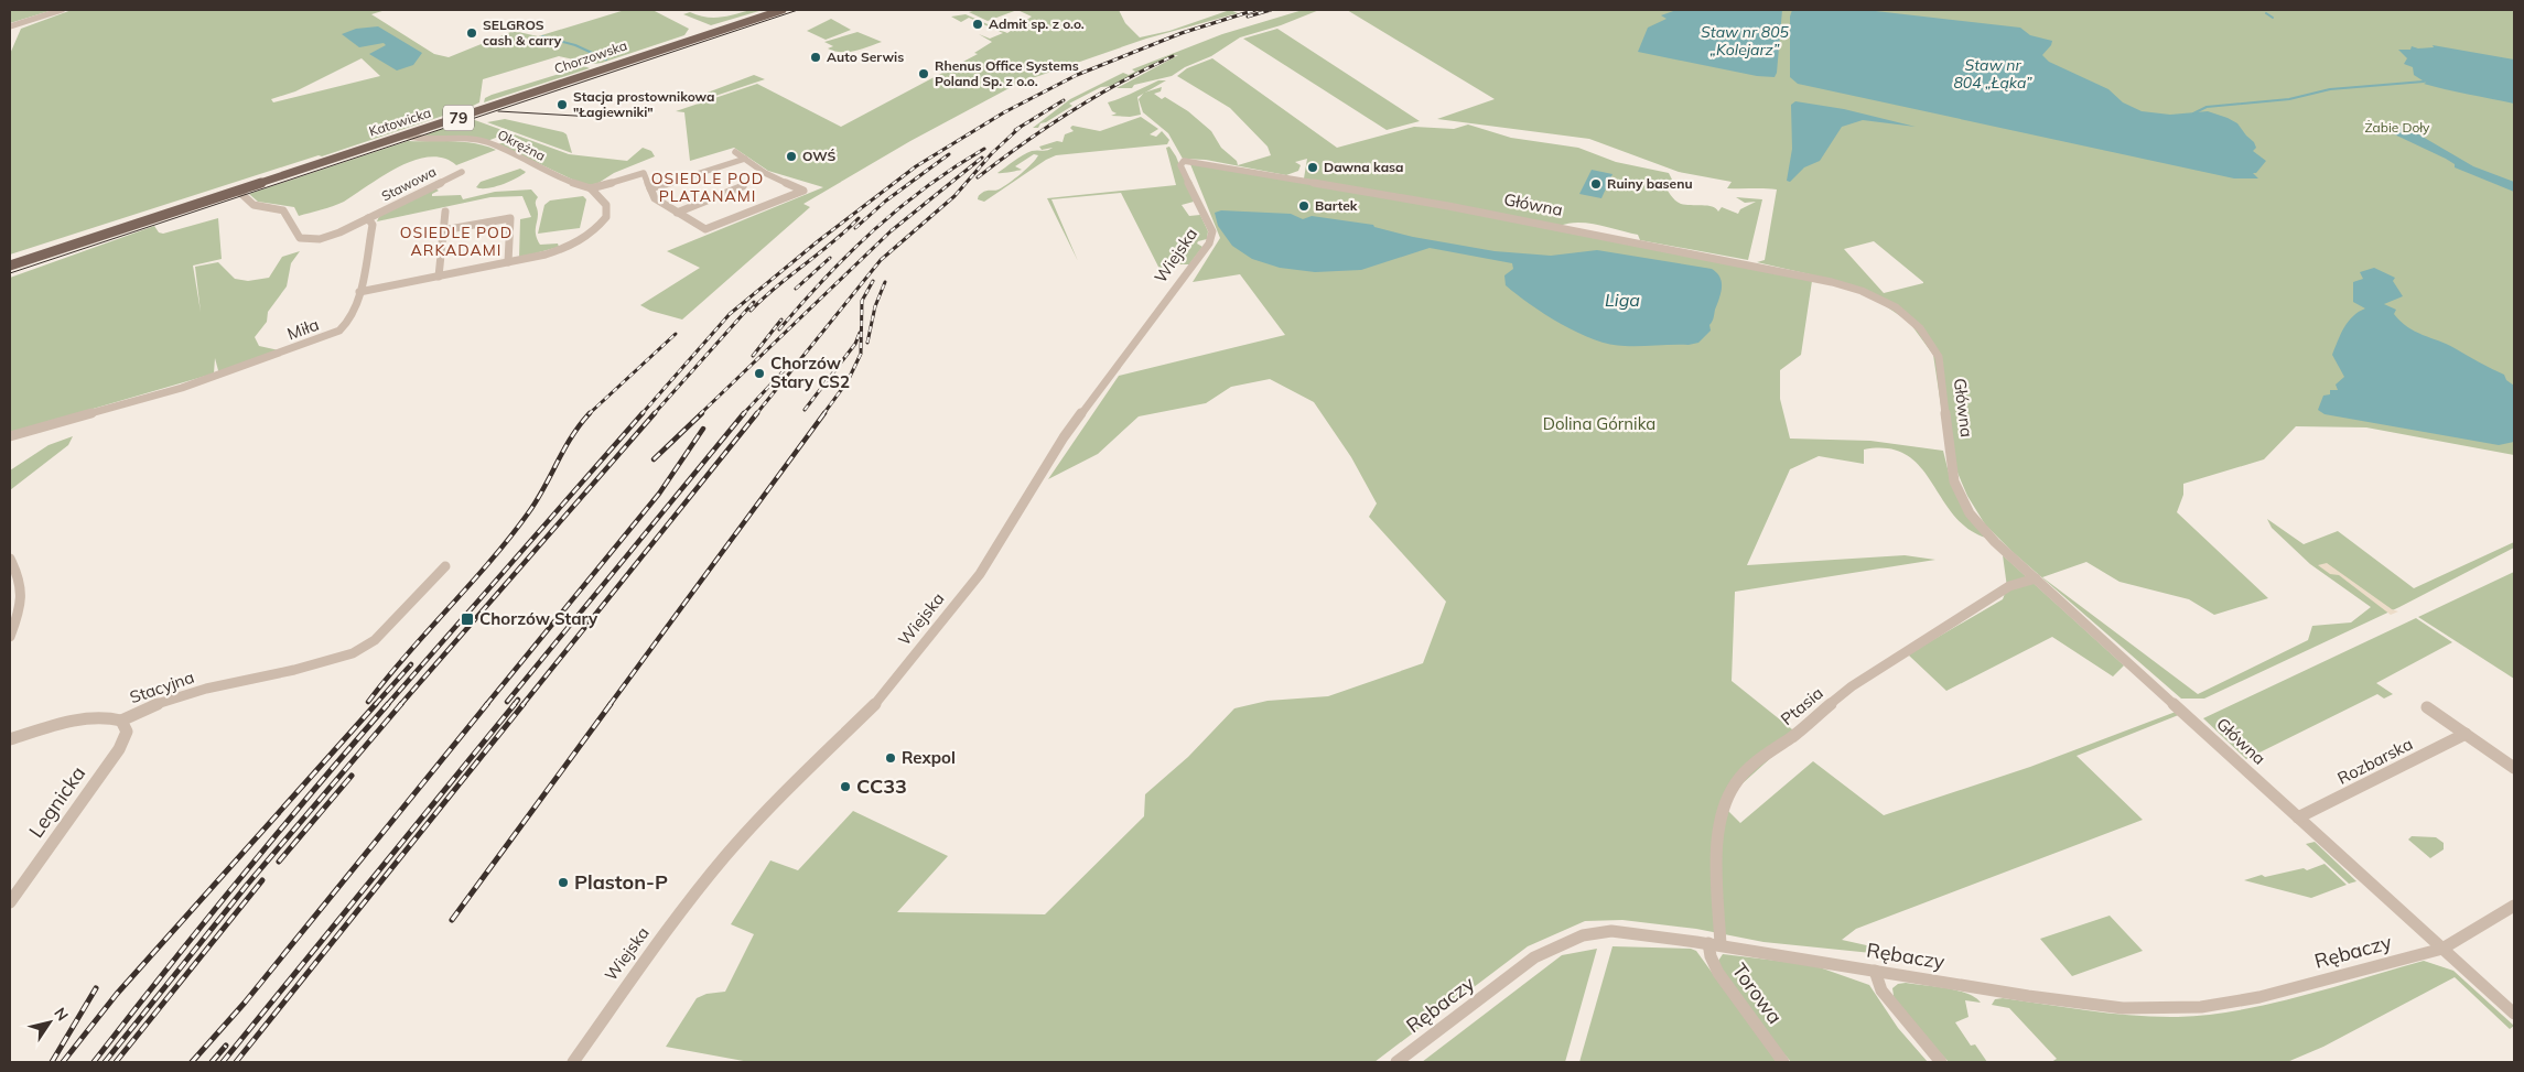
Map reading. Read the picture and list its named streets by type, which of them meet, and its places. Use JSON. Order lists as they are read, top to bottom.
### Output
{
  "streets": {
    "main road": ["Chorzowska", "79", "Katowicka"],
    "street": [
      "Okrężna",
      "Stawowa",
      "Główna",
      "Wiejska",
      "Miła",
      "Stacyjna",
      "Ptasia",
      "Rozbarska",
      "Legnicka",
      "Rębaczy",
      "Torowa"
    ]
  },
  "crossings": [
    ["Chorzowska", "Katowicka"],
    ["Katowicka", "Okrężna"],
    ["Stawowa", "Miła"],
    ["Główna", "Wiejska"],
    ["Główna", "Ptasia"],
    ["Główna", "Rozbarska"],
    ["Główna", "Rębaczy"],
    ["Stacyjna", "Legnicka"],
    ["Ptasia", "Rębaczy"],
    ["Ptasia", "Torowa"],
    ["Rębaczy", "Torowa"]
  ],
  "districts": ["OSIEDLE POD PLATANAMI", "OSIEDLE POD ARKADAMI"],
  "water": ["Staw nr 805 „Kolejarz”", "Staw nr 804 „Łąka”", "Liga"],
  "parks": ["Żabie Doły", "Dolina Górnika"],
  "places": {
    "other": [
      "Admit sp. z o.o.",
      "SELGROS cash & carry",
      "Auto Serwis",
      "Rhenus Office Systems Poland Sp. z o.o.",
      "Stacja prostownikowa \"Łagiewniki\"",
      "OWŚ",
      "Dawna kasa",
      "Ruiny basenu",
      "Bartek",
      "Chorzów Stary CS2",
      "Rexpol",
      "CC33",
      "Plaston-P"
    ],
    "transit": ["Chorzów Stary"]
  },
  "north": "top right"
}
